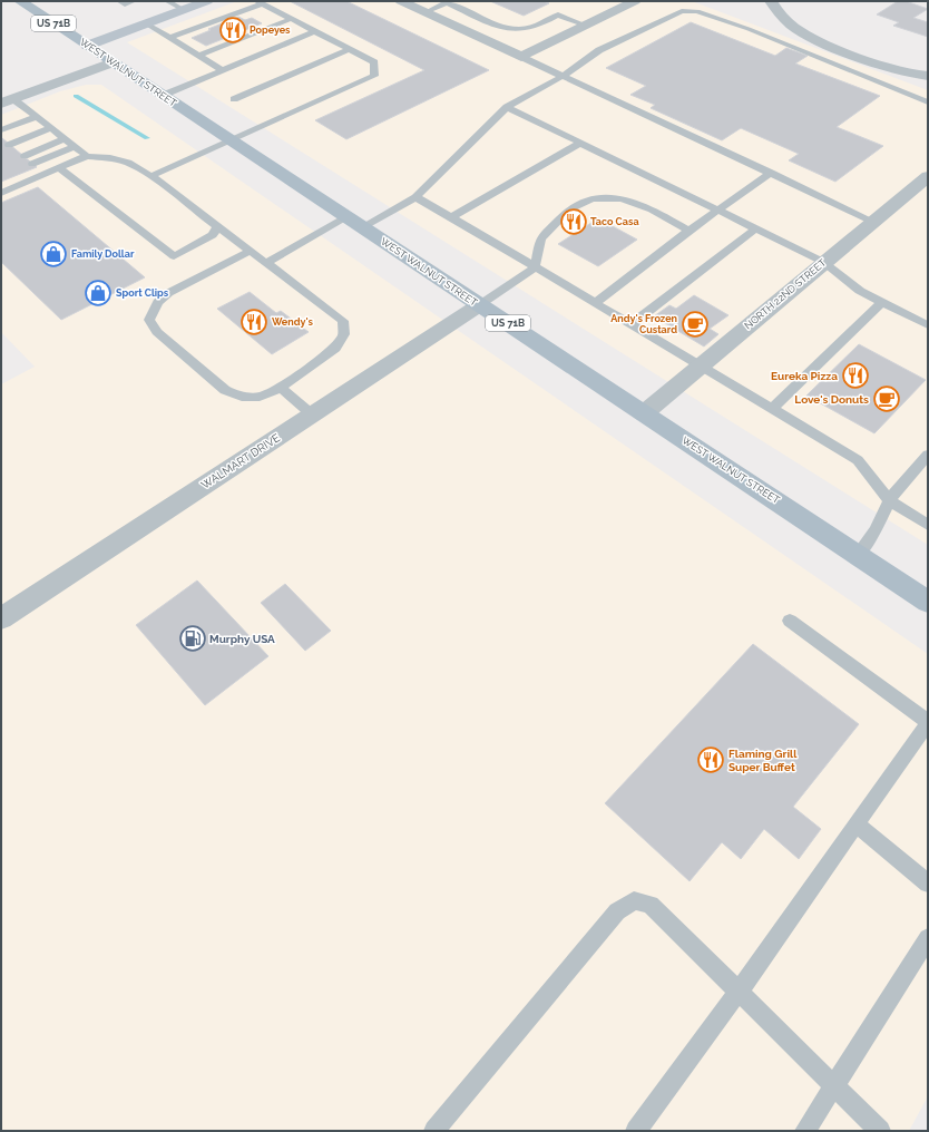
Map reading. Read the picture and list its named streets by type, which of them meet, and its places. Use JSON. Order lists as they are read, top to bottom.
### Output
{
  "streets": {
    "main road": ["US 71B", "WEST WALNUT STREET"],
    "street": ["NORTH 22ND STREET", "WALMART DRIVE"]
  },
  "crossings": [
    ["WEST WALNUT STREET", "NORTH 22ND STREET"],
    ["WEST WALNUT STREET", "WALMART DRIVE"]
  ],
  "places": {
    "restaurant": [
      "Popeyes",
      "Taco Casa",
      "Wendy's",
      "Eureka Pizza",
      "Flaming Grill Super Buffet"
    ],
    "shop": ["Family Dollar", "Sport Clips"],
    "cafe": ["Andy's Frozen Custard", "Love's Donuts"],
    "fuel station": ["Murphy USA"]
  }
}
